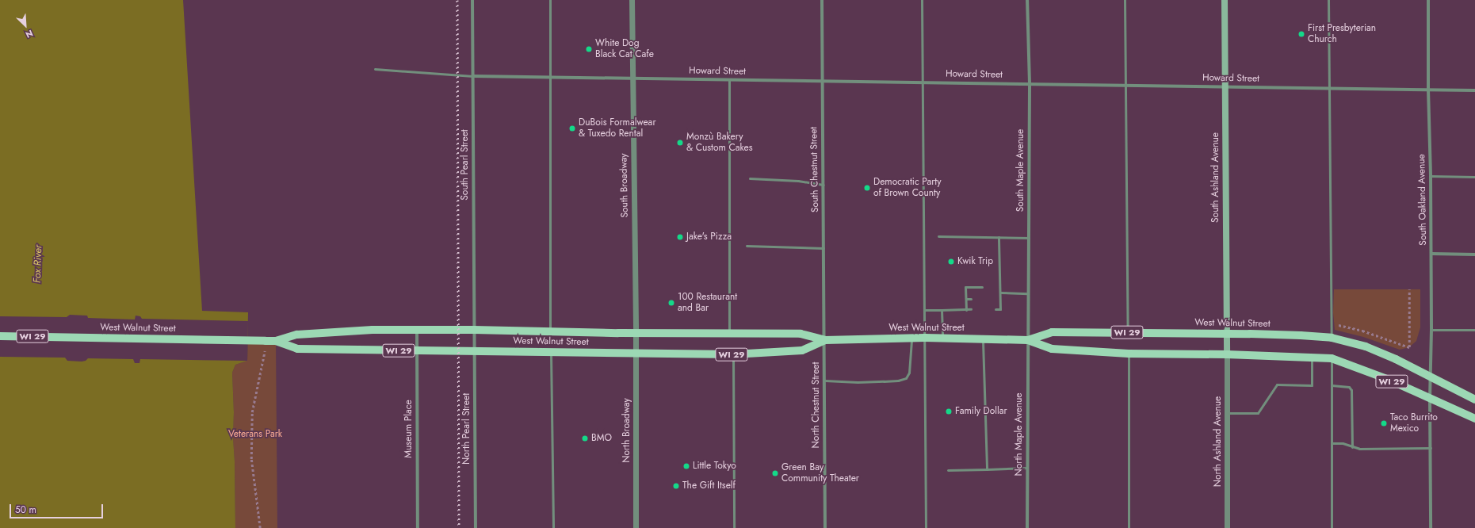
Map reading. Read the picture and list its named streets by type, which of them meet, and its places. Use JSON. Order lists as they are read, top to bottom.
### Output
{
  "streets": {
    "main road": ["South Ashland Avenue", "West Walnut Street", "WI 29"],
    "street": [
      "Howard Street",
      "South Pearl Street",
      "South Chestnut Street",
      "South Maple Avenue",
      "South Broadway",
      "South Oakland Avenue",
      "North Chestnut Street",
      "Museum Place",
      "North Pearl Street",
      "North Broadway",
      "North Maple Avenue",
      "North Ashland Avenue"
    ]
  },
  "crossings": [
    ["Howard Street", "South Pearl Street"],
    ["Howard Street", "South Chestnut Street"],
    ["Howard Street", "South Maple Avenue"],
    ["Howard Street", "South Ashland Avenue"],
    ["Howard Street", "South Broadway"],
    ["Howard Street", "South Oakland Avenue"],
    ["South Pearl Street", "West Walnut Street"],
    ["South Pearl Street", "North Pearl Street"],
    ["South Chestnut Street", "West Walnut Street"],
    ["South Chestnut Street", "North Chestnut Street"],
    ["South Maple Avenue", "West Walnut Street"],
    ["South Maple Avenue", "North Maple Avenue"],
    ["South Ashland Avenue", "West Walnut Street"],
    ["South Ashland Avenue", "North Ashland Avenue"],
    ["South Broadway", "West Walnut Street"],
    ["South Broadway", "North Broadway"],
    ["South Oakland Avenue", "West Walnut Street"],
    ["South Oakland Avenue", "WI 29"],
    ["West Walnut Street", "WI 29"],
    ["West Walnut Street", "North Chestnut Street"],
    ["West Walnut Street", "Museum Place"],
    ["West Walnut Street", "North Pearl Street"],
    ["West Walnut Street", "North Broadway"],
    ["West Walnut Street", "North Maple Avenue"],
    ["West Walnut Street", "North Ashland Avenue"]
  ],
  "water": ["Fox River"],
  "parks": ["Veterans Park"],
  "places": [
    "First Presbyterian Church",
    "White Dog Black Cat Cafe",
    "DuBois Formalwear & Tuxedo Rental",
    "Monzù Bakery & Custom Cakes",
    "Democratic Party of Brown County",
    "Jake's Pizza",
    "Kwik Trip",
    "100 Restaurant and Bar",
    "Family Dollar",
    "Taco Burrito Mexico",
    "BMO",
    "Little Tokyo",
    "Green Bay Community Theater",
    "The Gift Itself"
  ],
  "scale_bar": "50 m",
  "north": "bottom right"
}
